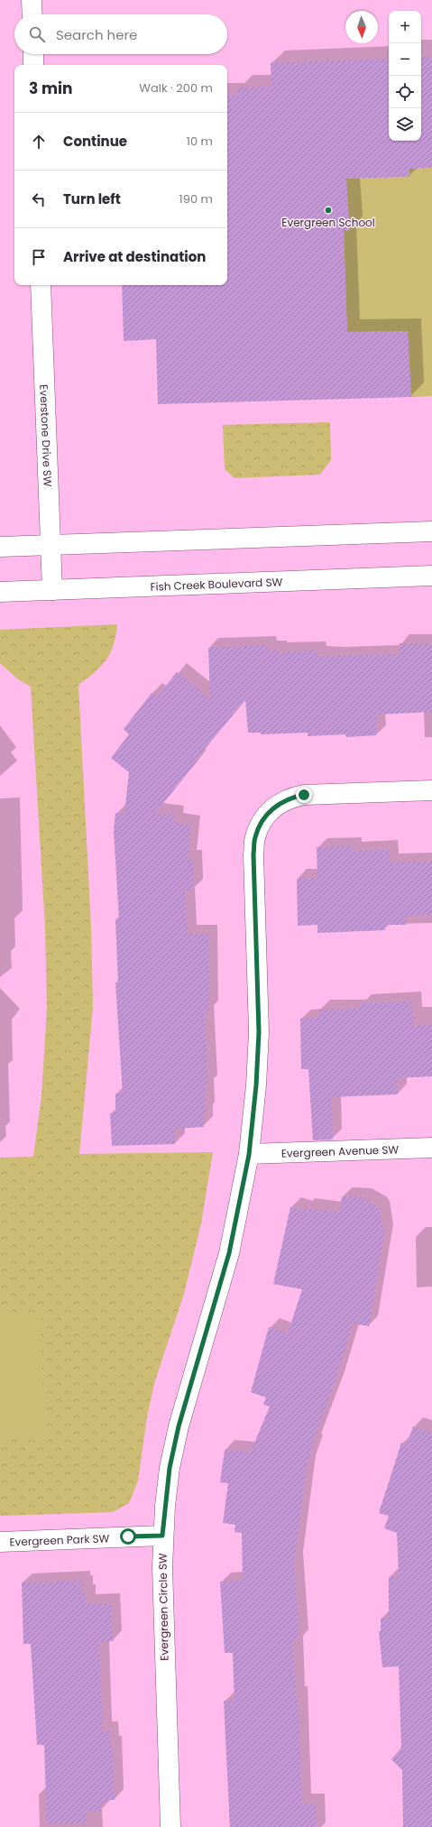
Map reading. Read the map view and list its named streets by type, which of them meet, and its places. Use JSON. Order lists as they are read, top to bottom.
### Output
{
  "streets": {
    "street": [
      "Everstone Drive SW",
      "Fish Creek Boulevard SW",
      "Evergreen Avenue SW",
      "Evergreen Park SW",
      "Evergreen Circle SW"
    ]
  },
  "crossings": [
    ["Everstone Drive SW", "Fish Creek Boulevard SW"],
    ["Evergreen Avenue SW", "Evergreen Circle SW"],
    ["Evergreen Park SW", "Evergreen Circle SW"]
  ],
  "places": ["Evergreen School"],
  "north": "bottom",
  "page": {
    "map_buttons": ["+", "−"],
    "search": "Search here",
    "heading": ["3 min", "Walk · 200 m"],
    "list": [
      ["Continue", "10 m"],
      ["Turn left", "190 m"],
      "Arrive at destination"
    ]
  }
}
